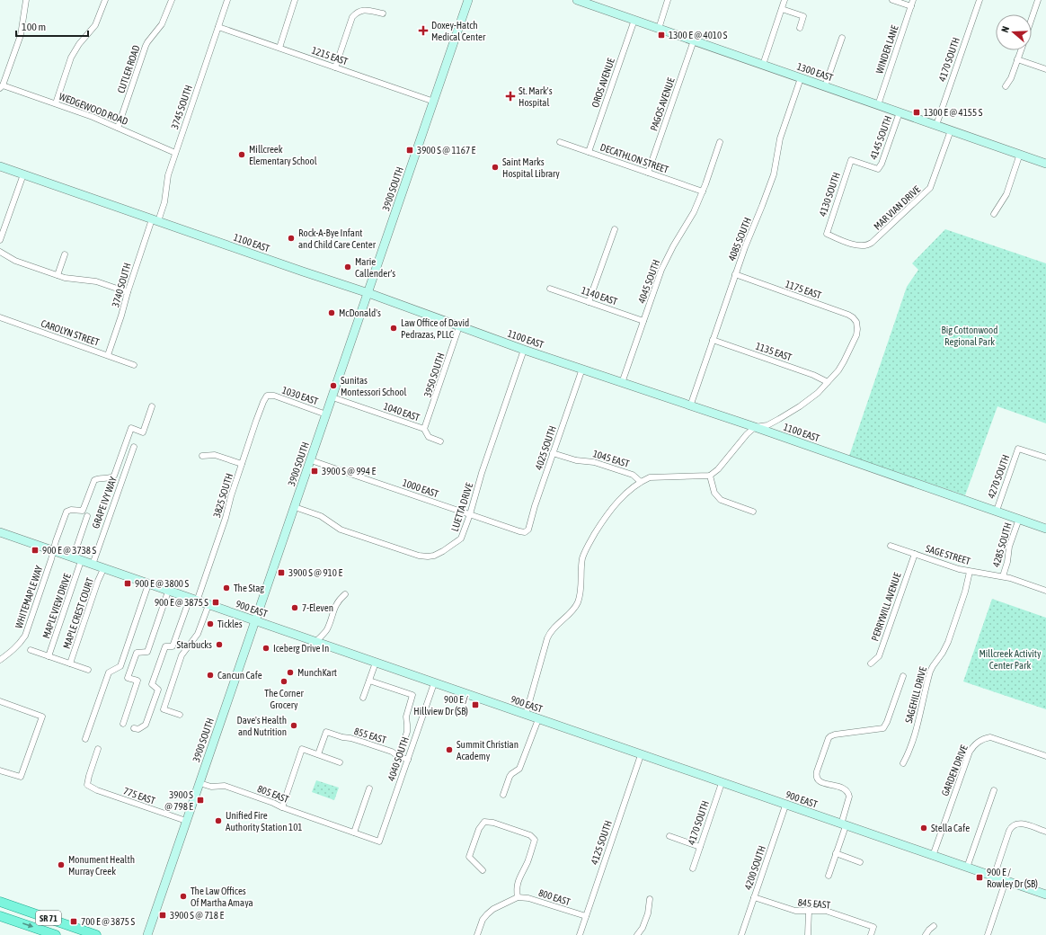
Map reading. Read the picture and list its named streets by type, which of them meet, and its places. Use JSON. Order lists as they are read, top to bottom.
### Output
{
  "streets": {
    "main road": [
      "1300 EAST",
      "3900 SOUTH",
      "1100 EAST",
      "900 EAST",
      "SR 71"
    ],
    "street": [
      "WINDER LANE",
      "1215 EAST",
      "4170 SOUTH",
      "CUTLER ROAD",
      "OROS AVENUE",
      "PAGOS AVENUE",
      "3745 SOUTH",
      "WEDGEWOOD ROAD",
      "4145 SOUTH",
      "DECATHLON STREET",
      "4130 SOUTH",
      "MAR VIAN DRIVE",
      "4085 SOUTH",
      "4045 SOUTH",
      "3740 SOUTH",
      "1175 EAST",
      "1140 EAST",
      "CAROLYN STREET",
      "1135 EAST",
      "3950 SOUTH",
      "1030 EAST",
      "1040 EAST",
      "4025 SOUTH",
      "1045 EAST",
      "4270 SOUTH",
      "1000 EAST",
      "3825 SOUTH",
      "GRAPE IVY WAY",
      "LUETTA DRIVE",
      "4285 SOUTH",
      "SAGE STREET",
      "WHITEMAPLE WAY",
      "MAPLE VIEW DRIVE",
      "PERRYWILL AVENUE",
      "MAPLE CREST COURT",
      "SAGEHILL DRIVE",
      "855 EAST",
      "4040 SOUTH",
      "GARDEN DRIVE",
      "805 EAST",
      "775 EAST",
      "4125 SOUTH",
      "4200 SOUTH",
      "800 EAST",
      "845 EAST"
    ]
  },
  "crossings": [
    ["WINDER LANE", "1300 EAST"],
    ["1215 EAST", "3745 SOUTH"],
    ["1215 EAST", "3900 SOUTH"],
    ["4170 SOUTH", "1300 EAST"],
    ["4170 SOUTH", "900 EAST"],
    ["CUTLER ROAD", "WEDGEWOOD ROAD"],
    ["1300 EAST", "OROS AVENUE"],
    ["1300 EAST", "PAGOS AVENUE"],
    ["1300 EAST", "4145 SOUTH"],
    ["1300 EAST", "MAR VIAN DRIVE"],
    ["1300 EAST", "4085 SOUTH"],
    ["OROS AVENUE", "DECATHLON STREET"],
    ["PAGOS AVENUE", "DECATHLON STREET"],
    ["3745 SOUTH", "WEDGEWOOD ROAD"],
    ["3745 SOUTH", "1100 EAST"],
    ["3745 SOUTH", "3740 SOUTH"],
    ["4145 SOUTH", "4130 SOUTH"],
    ["DECATHLON STREET", "4045 SOUTH"],
    ["3900 SOUTH", "1100 EAST"],
    ["3900 SOUTH", "1030 EAST"],
    ["3900 SOUTH", "1040 EAST"],
    ["3900 SOUTH", "1000 EAST"],
    ["3900 SOUTH", "LUETTA DRIVE"],
    ["3900 SOUTH", "900 EAST"],
    ["3900 SOUTH", "805 EAST"],
    ["3900 SOUTH", "775 EAST"],
    ["4130 SOUTH", "MAR VIAN DRIVE"],
    ["4085 SOUTH", "1100 EAST"],
    ["4085 SOUTH", "1175 EAST"],
    ["4085 SOUTH", "1135 EAST"],
    ["1100 EAST", "4045 SOUTH"],
    ["1100 EAST", "3740 SOUTH"],
    ["1100 EAST", "3950 SOUTH"],
    ["1100 EAST", "4025 SOUTH"],
    ["1100 EAST", "4270 SOUTH"],
    ["1100 EAST", "LUETTA DRIVE"],
    ["1100 EAST", "4285 SOUTH"],
    ["4045 SOUTH", "1140 EAST"],
    ["3740 SOUTH", "CAROLYN STREET"],
    ["1175 EAST", "1135 EAST"],
    ["3950 SOUTH", "1040 EAST"],
    ["1030 EAST", "3825 SOUTH"],
    ["4025 SOUTH", "1045 EAST"],
    ["4025 SOUTH", "1000 EAST"],
    ["1000 EAST", "LUETTA DRIVE"],
    ["3825 SOUTH", "900 EAST"],
    ["GRAPE IVY WAY", "900 EAST"],
    ["4285 SOUTH", "SAGE STREET"],
    ["SAGE STREET", "PERRYWILL AVENUE"],
    ["SAGE STREET", "SAGEHILL DRIVE"],
    ["WHITEMAPLE WAY", "900 EAST"],
    ["MAPLE VIEW DRIVE", "900 EAST"],
    ["900 EAST", "MAPLE CREST COURT"],
    ["900 EAST", "4040 SOUTH"],
    ["900 EAST", "GARDEN DRIVE"],
    ["900 EAST", "4125 SOUTH"],
    ["900 EAST", "4200 SOUTH"],
    ["855 EAST", "4040 SOUTH"],
    ["4040 SOUTH", "805 EAST"],
    ["4125 SOUTH", "800 EAST"],
    ["4200 SOUTH", "845 EAST"]
  ],
  "parks": ["Big Cottonwood Regional Park", "Millcreek Activity Center Park"],
  "places": {
    "health": ["Doxey-Hatch Medical Center", "St. Mark's Hospital"],
    "transit": [
      "1300 E @ 4010 S",
      "1300 E @ 4155 S",
      "3900 S @ 1167 E",
      "3900 S @ 994 E",
      "900 E @ 3738 S",
      "3900 S @ 910 E",
      "900 E @ 3800 S",
      "900 E @ 3875 S",
      "900 E / Hillview Dr (SB)",
      "3900 S @ 798 E",
      "900 E / Rowley Dr (SB)",
      "3900 S @ 718 E",
      "700 E @ 3875 S"
    ],
    "other": [
      "Millcreek Elementary School",
      "Saint Marks Hospital Library",
      "Rock-A-Bye Infant and Child Care Center",
      "Marie Callender's",
      "McDonald's",
      "Law Office of David Pedrazas, PLLC",
      "Sunitas Montessori School",
      "The Stag",
      "7-Eleven",
      "Tickles",
      "Starbucks",
      "Iceberg Drive In",
      "MunchKart",
      "Cancun Cafe",
      "The Corner Grocery",
      "Dave's Health and Nutrition",
      "Summit Christian Academy",
      "Unified Fire Authority Station 101",
      "Stella Cafe",
      "Monument Health Murray Creek",
      "The Law Offices Of Martha Amaya"
    ]
  },
  "scale_bar": "100 m",
  "north": "left"
}
